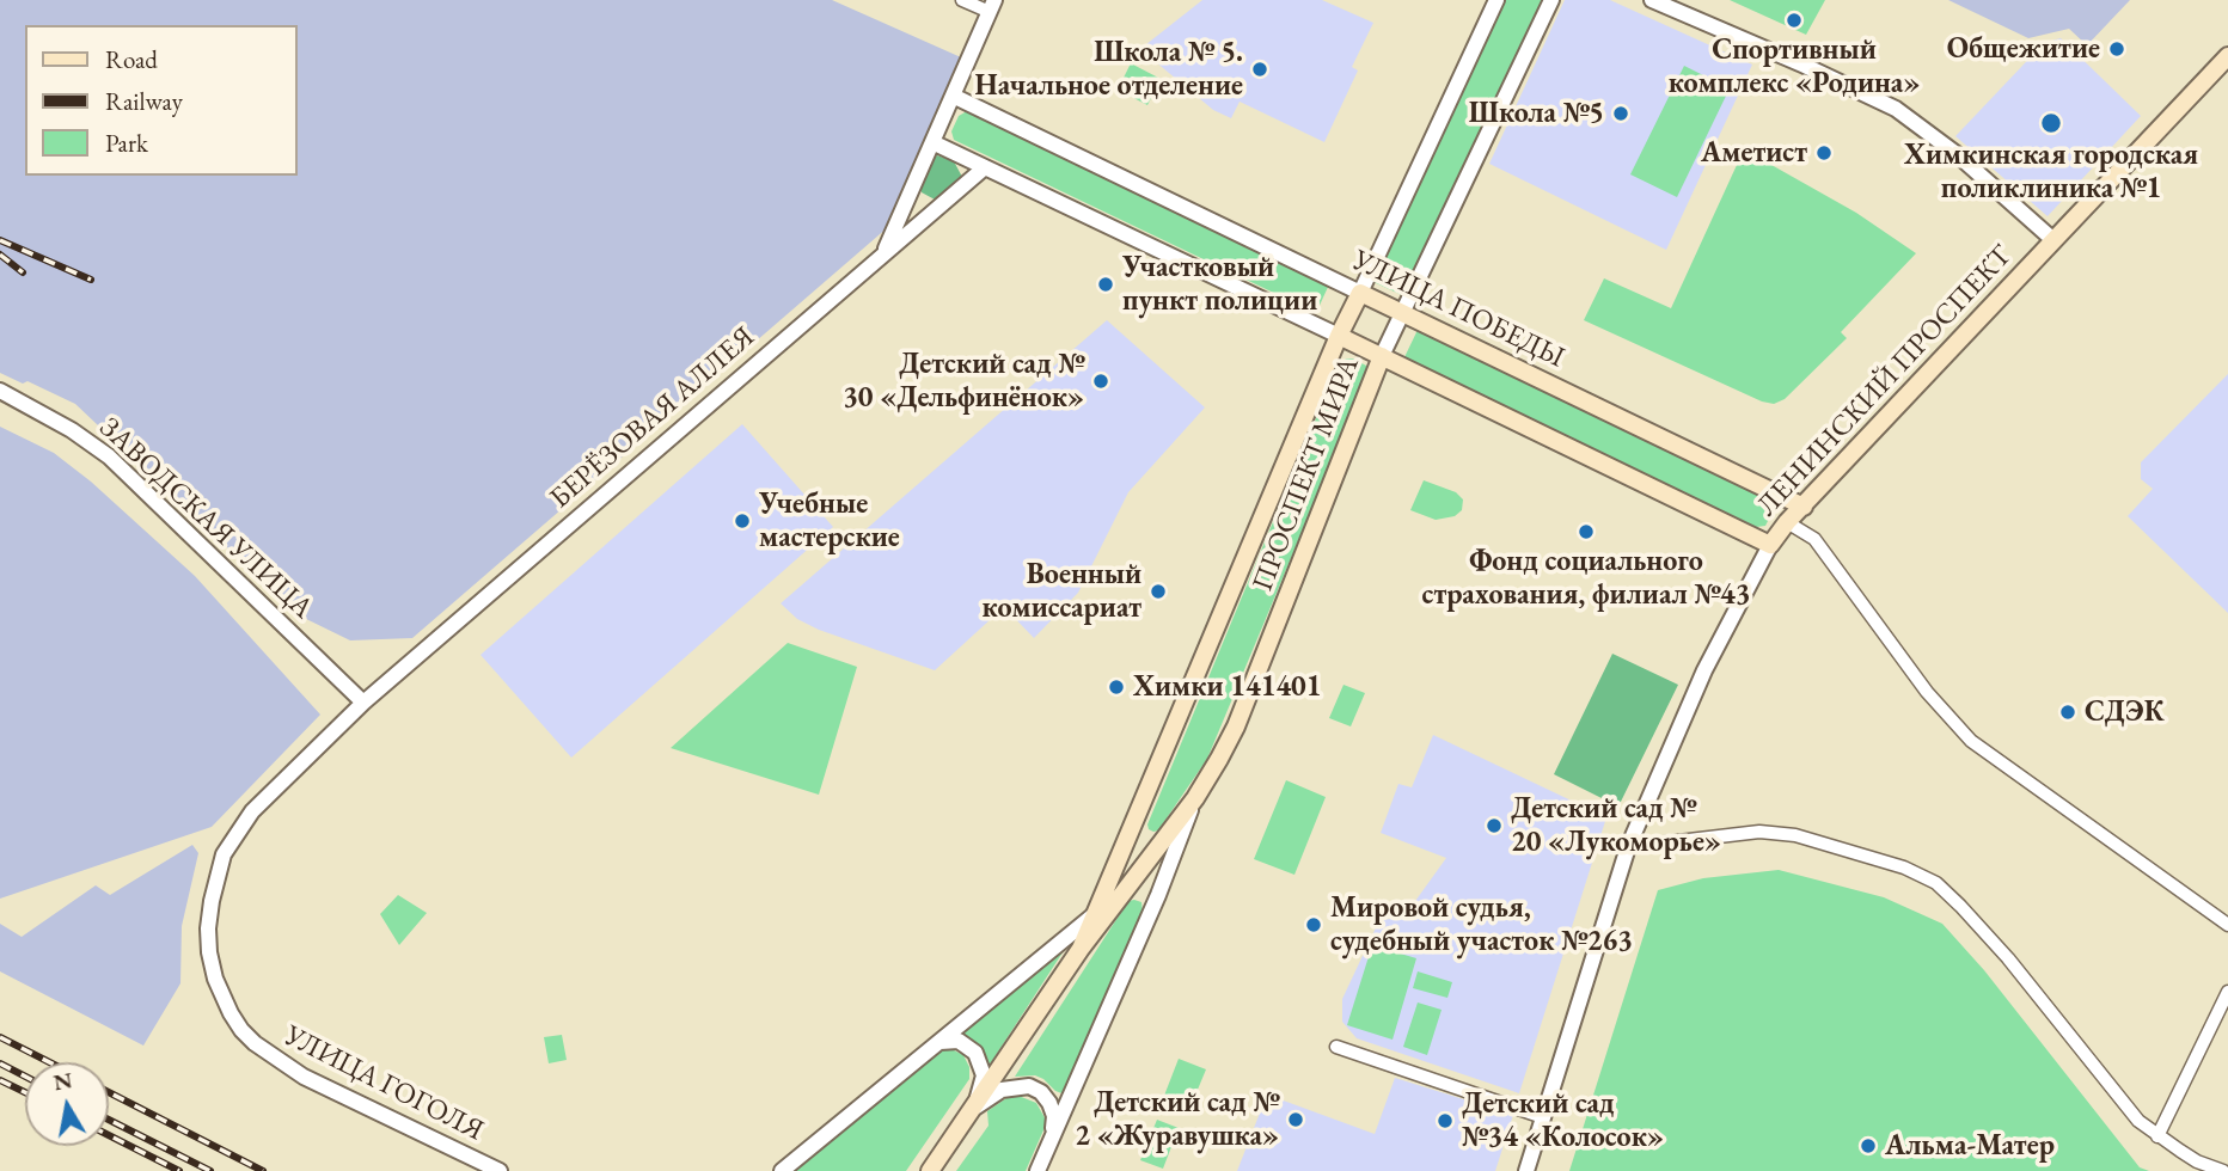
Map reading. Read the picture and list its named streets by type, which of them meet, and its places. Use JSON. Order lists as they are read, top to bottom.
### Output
{
  "streets": {
    "main road": ["УЛИЦА ПОБЕДЫ", "ЛЕНИНСКИЙ ПРОСПЕКТ", "ПРОСПЕКТ МИРА"],
    "street": ["БЕРЁЗОВАЯ АЛЛЕЯ", "ЗАВОДСКАЯ УЛИЦА", "УЛИЦА ГОГОЛЯ"]
  },
  "crossings": [
    ["УЛИЦА ПОБЕДЫ", "ЛЕНИНСКИЙ ПРОСПЕКТ"],
    ["УЛИЦА ПОБЕДЫ", "БЕРЁЗОВАЯ АЛЛЕЯ"],
    ["УЛИЦА ПОБЕДЫ", "ПРОСПЕКТ МИРА"],
    ["БЕРЁЗОВАЯ АЛЛЕЯ", "ЗАВОДСКАЯ УЛИЦА"],
    ["БЕРЁЗОВАЯ АЛЛЕЯ", "УЛИЦА ГОГОЛЯ"],
    ["ЗАВОДСКАЯ УЛИЦА", "УЛИЦА ГОГОЛЯ"]
  ],
  "places": [
    "Спортивный комплекс «Родина»",
    "Общежитие",
    "Школа № 5. Начальное отделение",
    "Школа №5",
    "Химкинская городская поликлиника №1",
    "Аметист",
    "Участковый пункт полиции",
    "Детский сад № 30 «Дельфинёнок»",
    "Учебные мастерские",
    "Фонд социального страхования, филиал №43",
    "Военный комиссариат",
    "Химки 141401",
    "СДЭК",
    "Детский сад № 20 «Лукоморье»",
    "Мировой судья, судебный участок №263",
    "Детский сад № 2 «Журавушка»",
    "Детский сад №34 «Колосок»",
    "Альма-Матер"
  ],
  "legend": ["Road", "Railway", "Park"],
  "north": "top"
}
